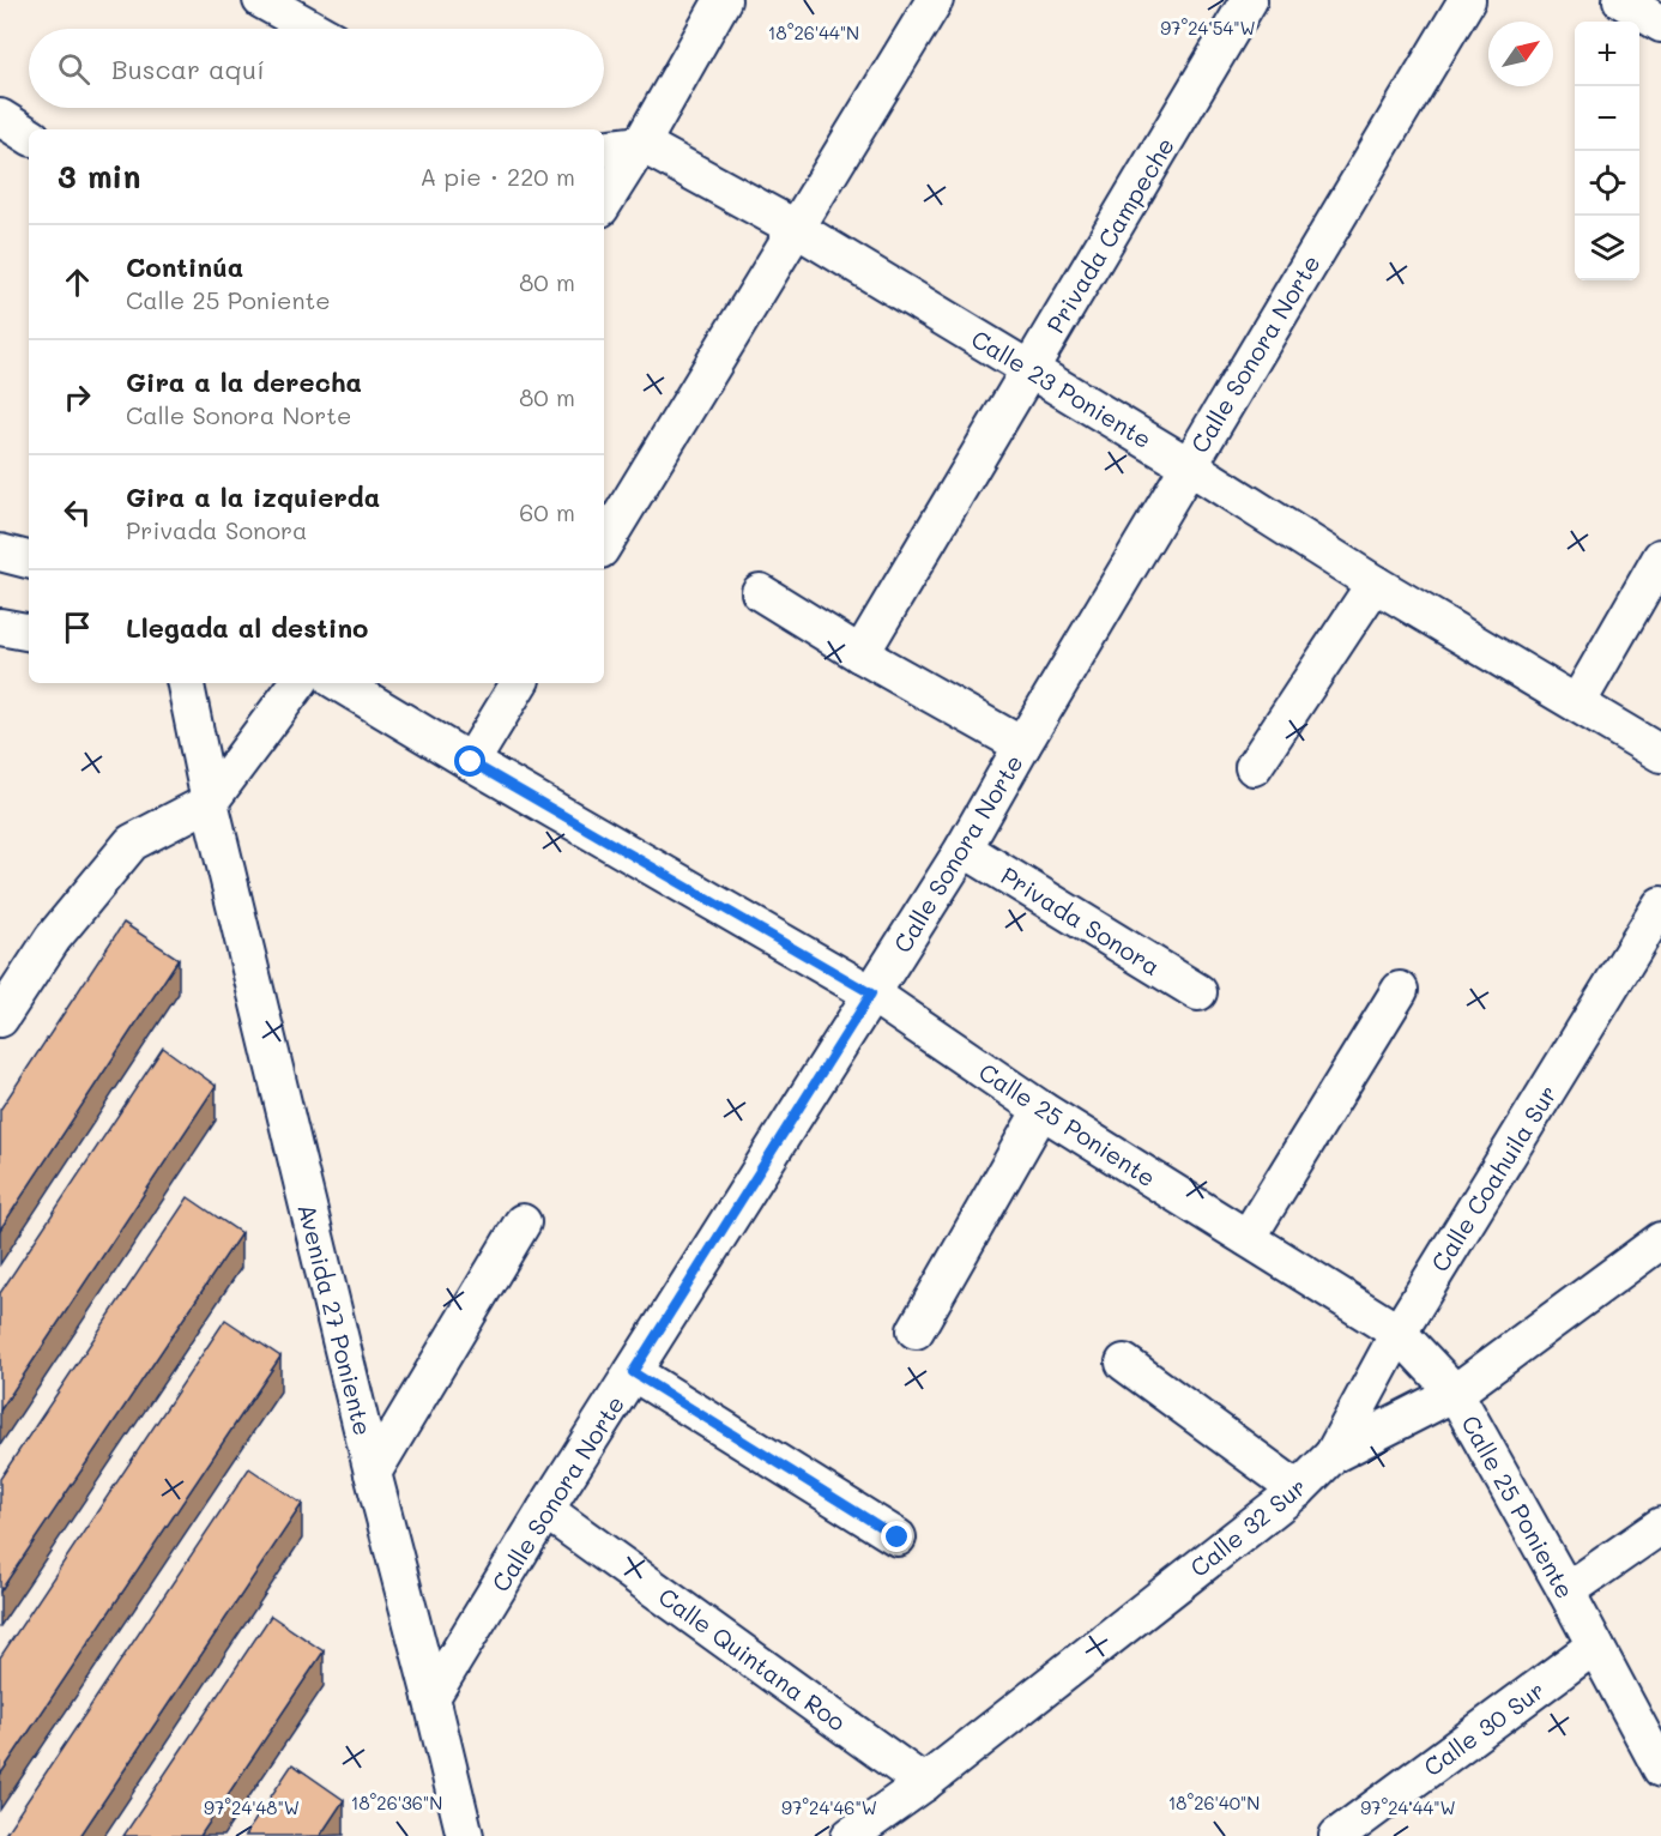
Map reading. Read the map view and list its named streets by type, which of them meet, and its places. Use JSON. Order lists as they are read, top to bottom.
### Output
{
  "streets": {
    "street": [
      "Privada Campeche",
      "Calle Sonora Norte",
      "Calle 23 Poniente",
      "Privada Sonora",
      "Calle 25 Poniente",
      "Calle Coahuila Sur",
      "Avenida 27 Poniente",
      "Calle 32 Sur",
      "Calle Quintana Roo",
      "Calle 30 Sur"
    ]
  },
  "crossings": [
    ["Privada Campeche", "Calle 23 Poniente"],
    ["Calle Sonora Norte", "Calle 23 Poniente"],
    ["Calle Sonora Norte", "Privada Sonora"],
    ["Calle Sonora Norte", "Calle 25 Poniente"],
    ["Calle Sonora Norte", "Avenida 27 Poniente"],
    ["Calle Sonora Norte", "Calle Quintana Roo"],
    ["Calle 25 Poniente", "Calle Coahuila Sur"],
    ["Calle 25 Poniente", "Calle 32 Sur"],
    ["Calle 25 Poniente", "Calle 30 Sur"],
    ["Calle Coahuila Sur", "Calle 32 Sur"],
    ["Calle 32 Sur", "Calle Quintana Roo"]
  ],
  "north": "top right",
  "page": {
    "map_buttons": ["+", "−"],
    "search": "Buscar aquí",
    "heading": ["3 min", "A pie · 220 m"],
    "list": [
      ["Continúa", "Calle 25 Poniente", "80 m"],
      ["Gira a la derecha", "Calle Sonora Norte", "80 m"],
      ["Gira a la izquierda", "Privada Sonora", "60 m"],
      "Llegada al destino"
    ]
  },
  "coordinates": [
    "97°24'54\"W",
    "18°26'44\"N",
    "18°26'36\"N",
    "18°26'40\"N",
    "97°24'48\"W",
    "97°24'46\"W",
    "97°24'44\"W"
  ]
}
